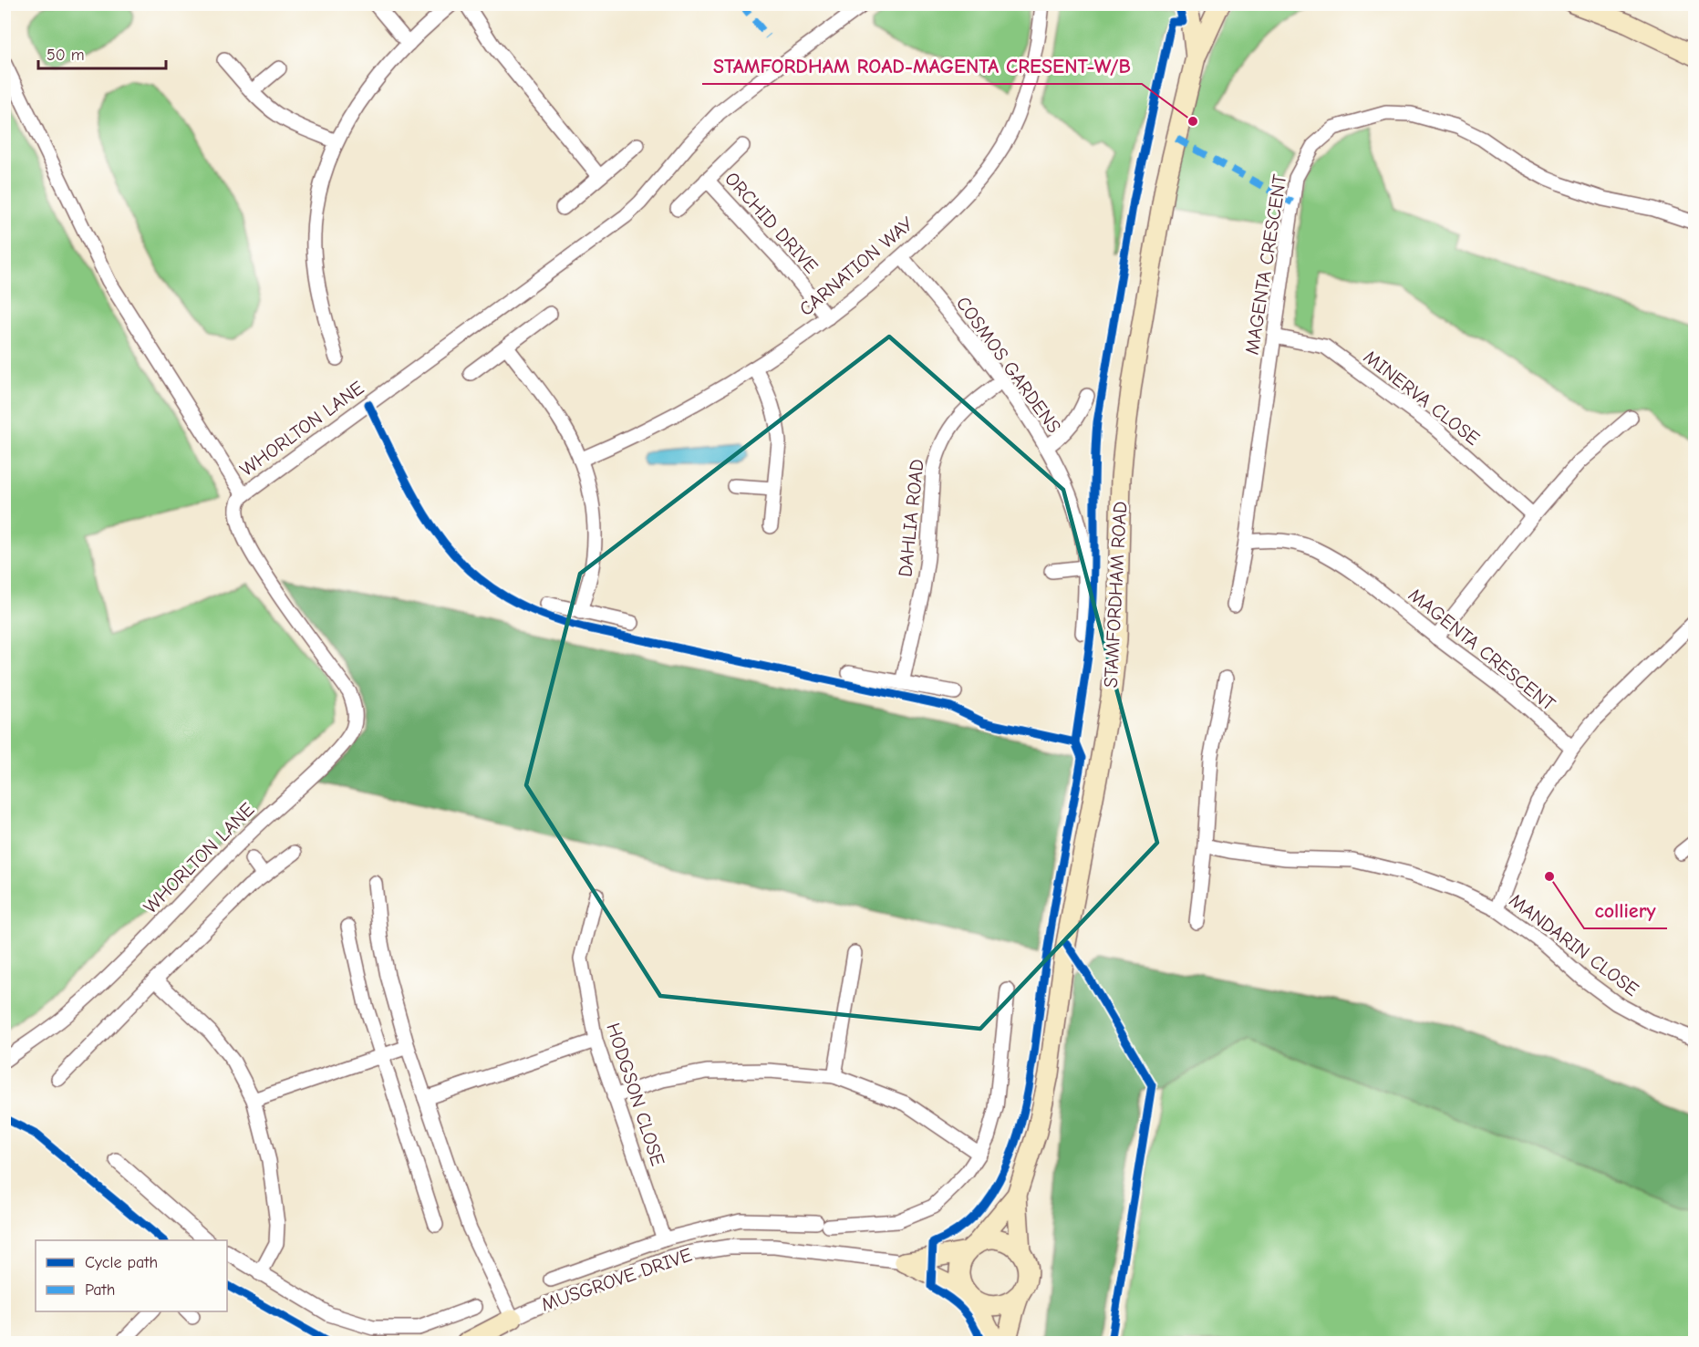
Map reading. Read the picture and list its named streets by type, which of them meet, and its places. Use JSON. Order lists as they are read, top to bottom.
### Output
{
  "streets": {
    "main road": ["STAMFORDHAM ROAD", "MUSGROVE DRIVE"],
    "street": [
      "ORCHID DRIVE",
      "MAGENTA CRESCENT",
      "CARNATION WAY",
      "COSMOS GARDENS",
      "MINERVA CLOSE",
      "WHORLTON LANE",
      "DAHLIA ROAD",
      "MANDARIN CLOSE",
      "HODGSON CLOSE"
    ]
  },
  "crossings": [
    ["ORCHID DRIVE", "CARNATION WAY"],
    ["MAGENTA CRESCENT", "MINERVA CLOSE"],
    ["CARNATION WAY", "COSMOS GARDENS"],
    ["COSMOS GARDENS", "DAHLIA ROAD"]
  ],
  "places": ["STAMFORDHAM ROAD-MAGENTA CRESENT-W/B", "colliery"],
  "legend": ["Cycle path", "Path"],
  "scale_bar": "50 m"
}
